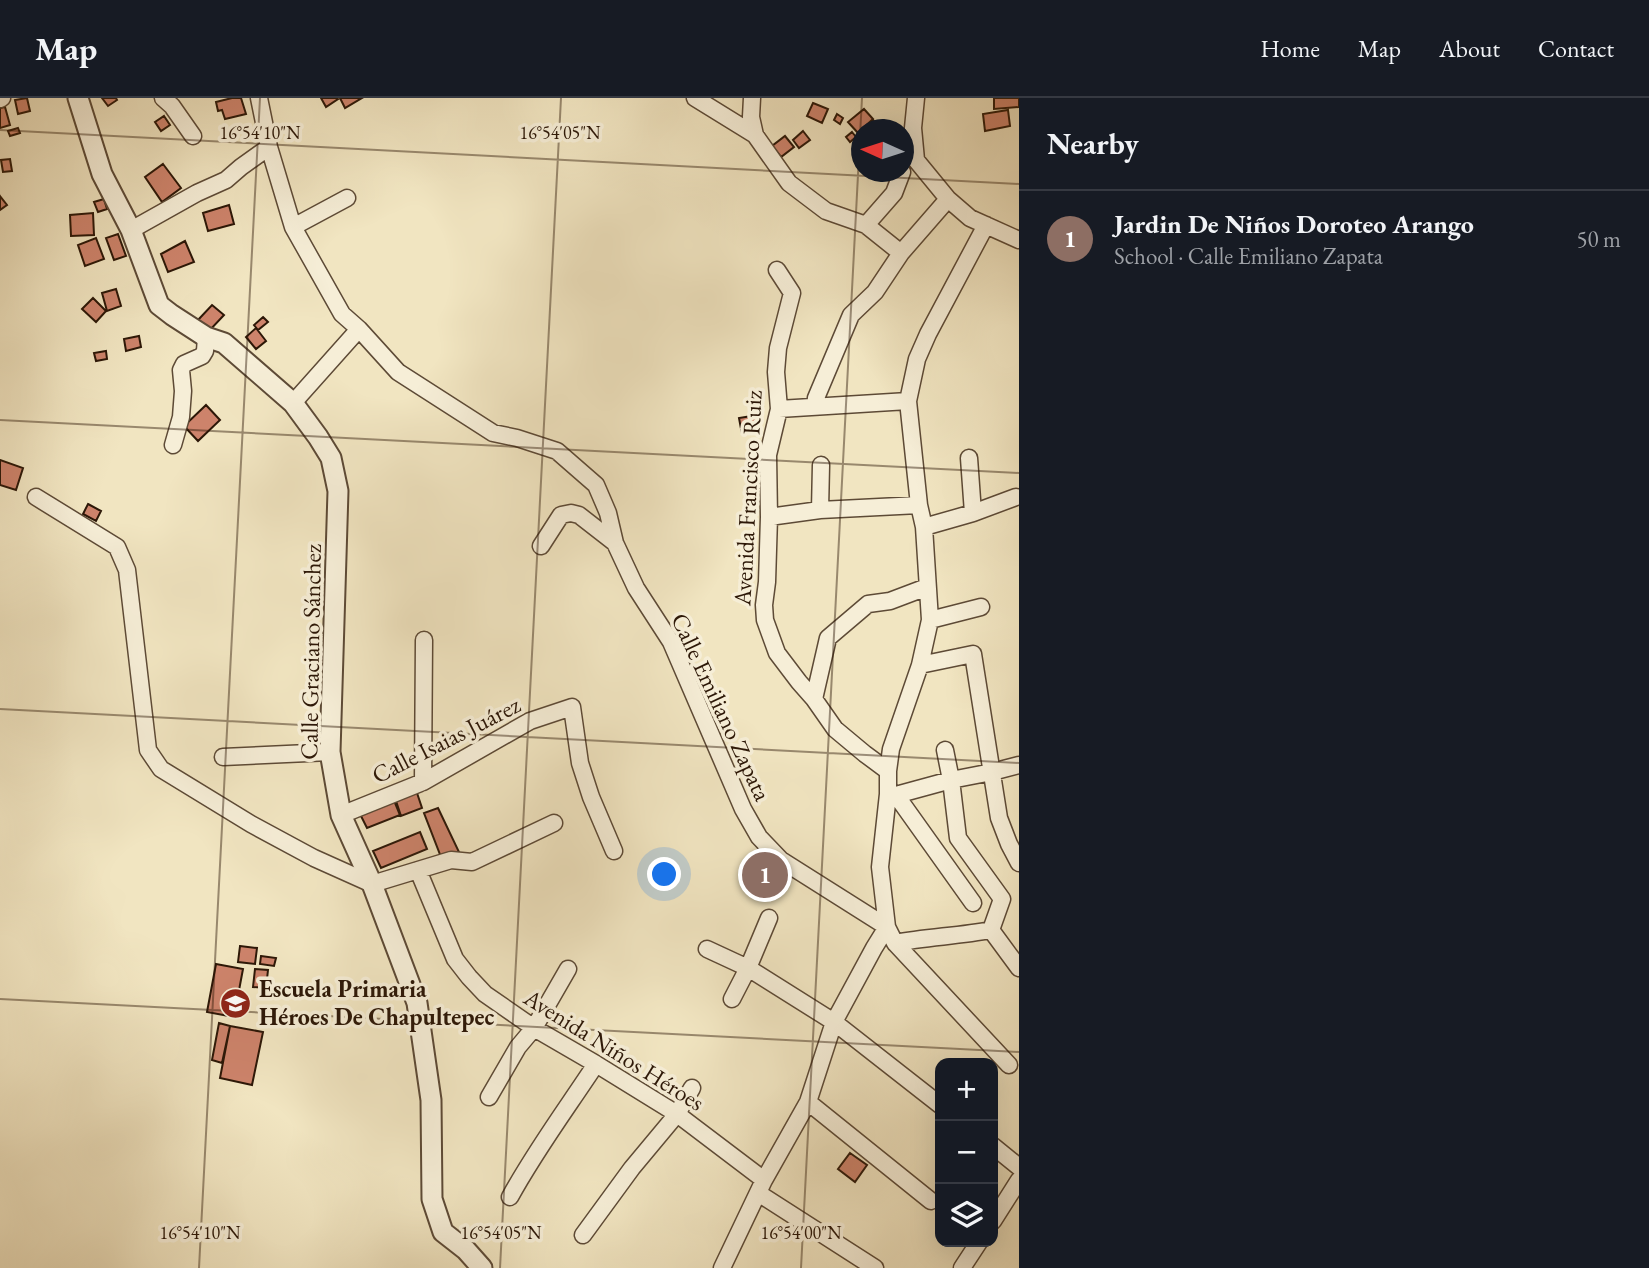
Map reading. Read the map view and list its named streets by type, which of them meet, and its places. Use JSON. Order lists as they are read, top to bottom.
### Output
{
  "streets": {
    "street": [
      "Avenida Francisco Ruiz",
      "Calle Graciano Sánchez",
      "Calle Emiliano Zapata",
      "Calle Isaias Juárez",
      "Avenida Niños Héroes"
    ]
  },
  "crossings": [
    ["Calle Graciano Sánchez", "Calle Isaias Juárez"]
  ],
  "places": {
    "school or university": ["Escuela Primaria Héroes De Chapultepec"]
  },
  "north": "left",
  "page": {
    "header": "Map",
    "nav": [
      "Home",
      "Map",
      "About",
      "Contact"
    ],
    "heading": "Nearby",
    "list": [
      {
        "mark": "1",
        "name": "Jardin De Niños Doroteo Arango",
        "note": "School · Calle Emiliano Zapata",
        "value": "50 m"
      }
    ],
    "pins": "1",
    "map_buttons": ["+", "−"]
  },
  "coordinates": ["16°54'10\"N", "16°54'05\"N", "16°54'00\"N"]
}
